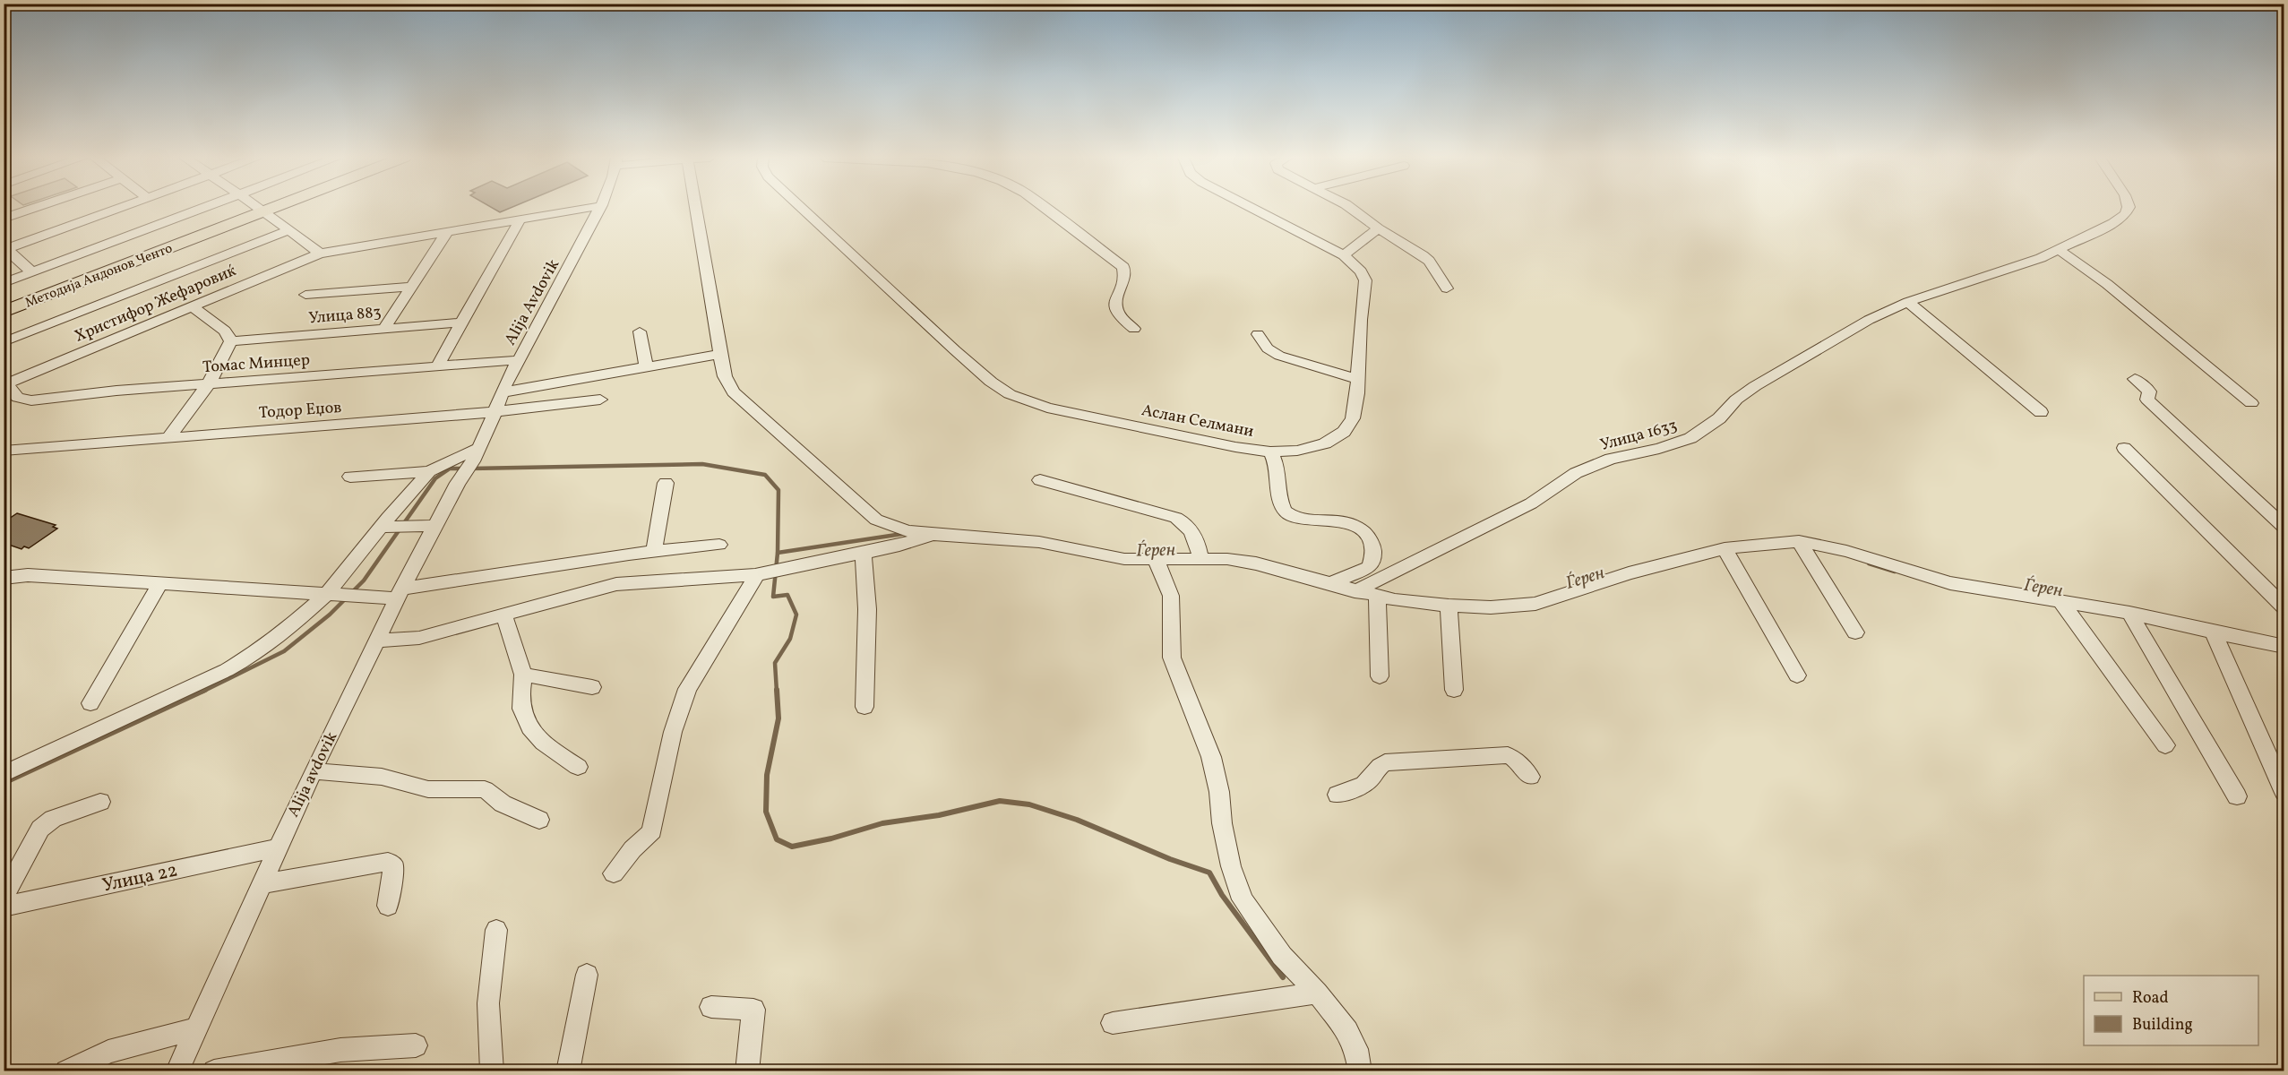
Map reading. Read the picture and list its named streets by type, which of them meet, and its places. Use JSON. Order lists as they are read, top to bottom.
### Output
{
  "streets": {
    "main road": ["Методија Андонов Ченто"],
    "street": [
      "Alija Avdovik",
      "Христифор Жефаровиќ",
      "Улица 883",
      "Томас Минцер",
      "Тодор Еџов",
      "Аслан Селмани",
      "Улица 1633",
      "Alija avdovik",
      "Улица 22"
    ]
  },
  "crossings": [
    ["Alija Avdovik", "Томас Минцер"],
    ["Alija Avdovik", "Тодор Еџов"],
    ["Alija Avdovik", "Alija avdovik"],
    ["Христифор Жефаровиќ", "Томас Минцер"],
    ["Alija avdovik", "Улица 22"]
  ],
  "water": ["Ѓерен"],
  "legend": ["Road", "Building"]
}
